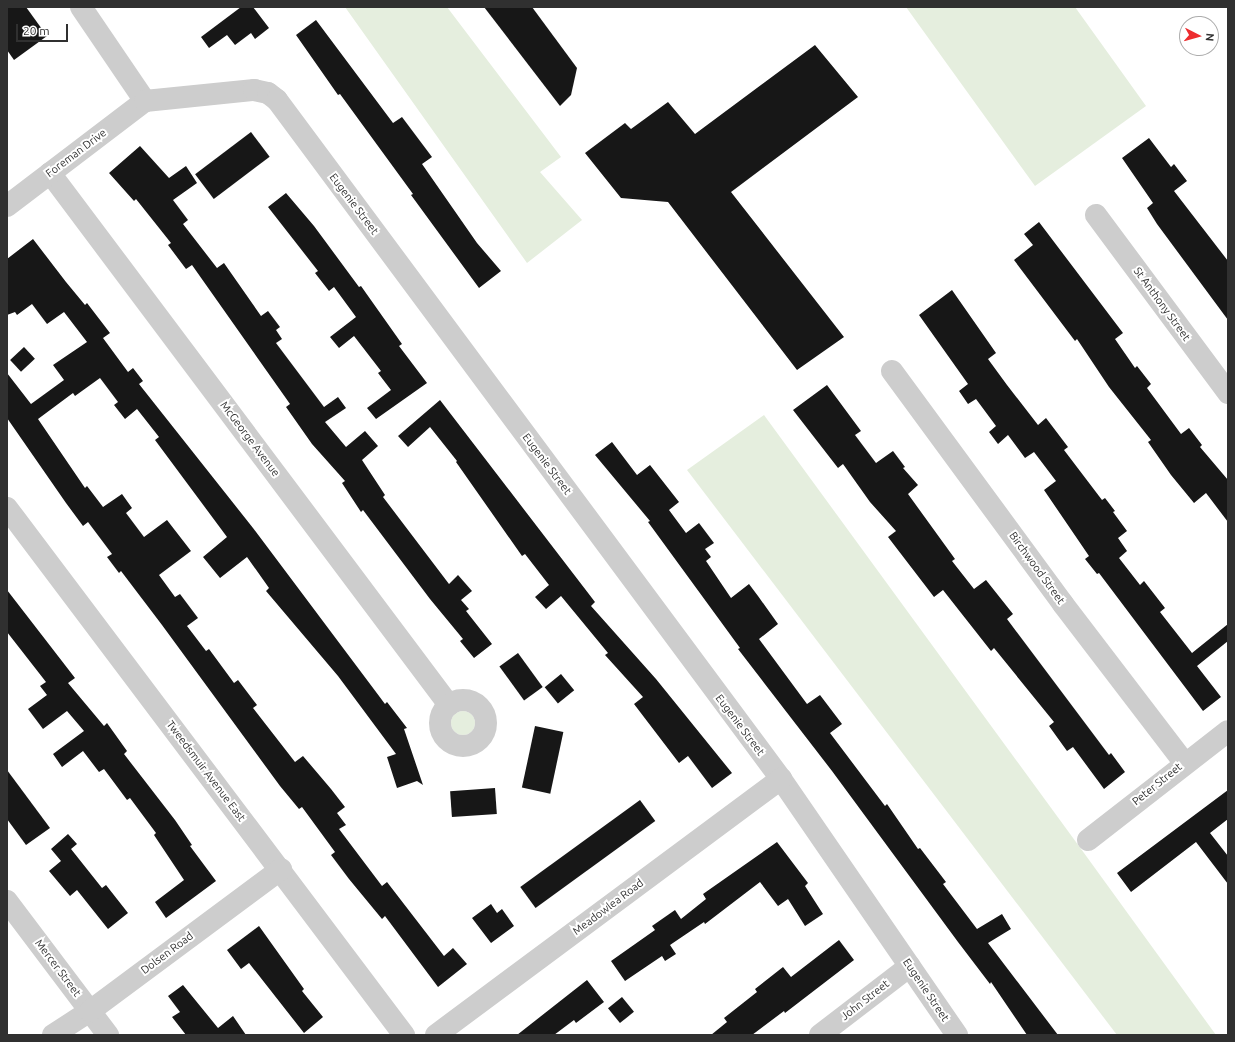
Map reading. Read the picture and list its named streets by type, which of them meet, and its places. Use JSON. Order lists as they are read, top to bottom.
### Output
{
  "streets": {
    "street": [
      "Foreman Drive",
      "Eugenie Street",
      "St Anthony Street",
      "McGeorge Avenue",
      "Birchwood Street",
      "Tweedsmuir Avenue East",
      "Peter Street",
      "Meadowlea Road",
      "Dolsen Road",
      "Mercer Street",
      "John Street"
    ]
  },
  "crossings": [
    ["Foreman Drive", "Eugenie Street"],
    ["Foreman Drive", "McGeorge Avenue"],
    ["Eugenie Street", "Meadowlea Road"],
    ["Eugenie Street", "John Street"],
    ["Birchwood Street", "Peter Street"],
    ["Tweedsmuir Avenue East", "Dolsen Road"],
    ["Dolsen Road", "Mercer Street"]
  ],
  "scale_bar": "20 m",
  "north": "right"
}
